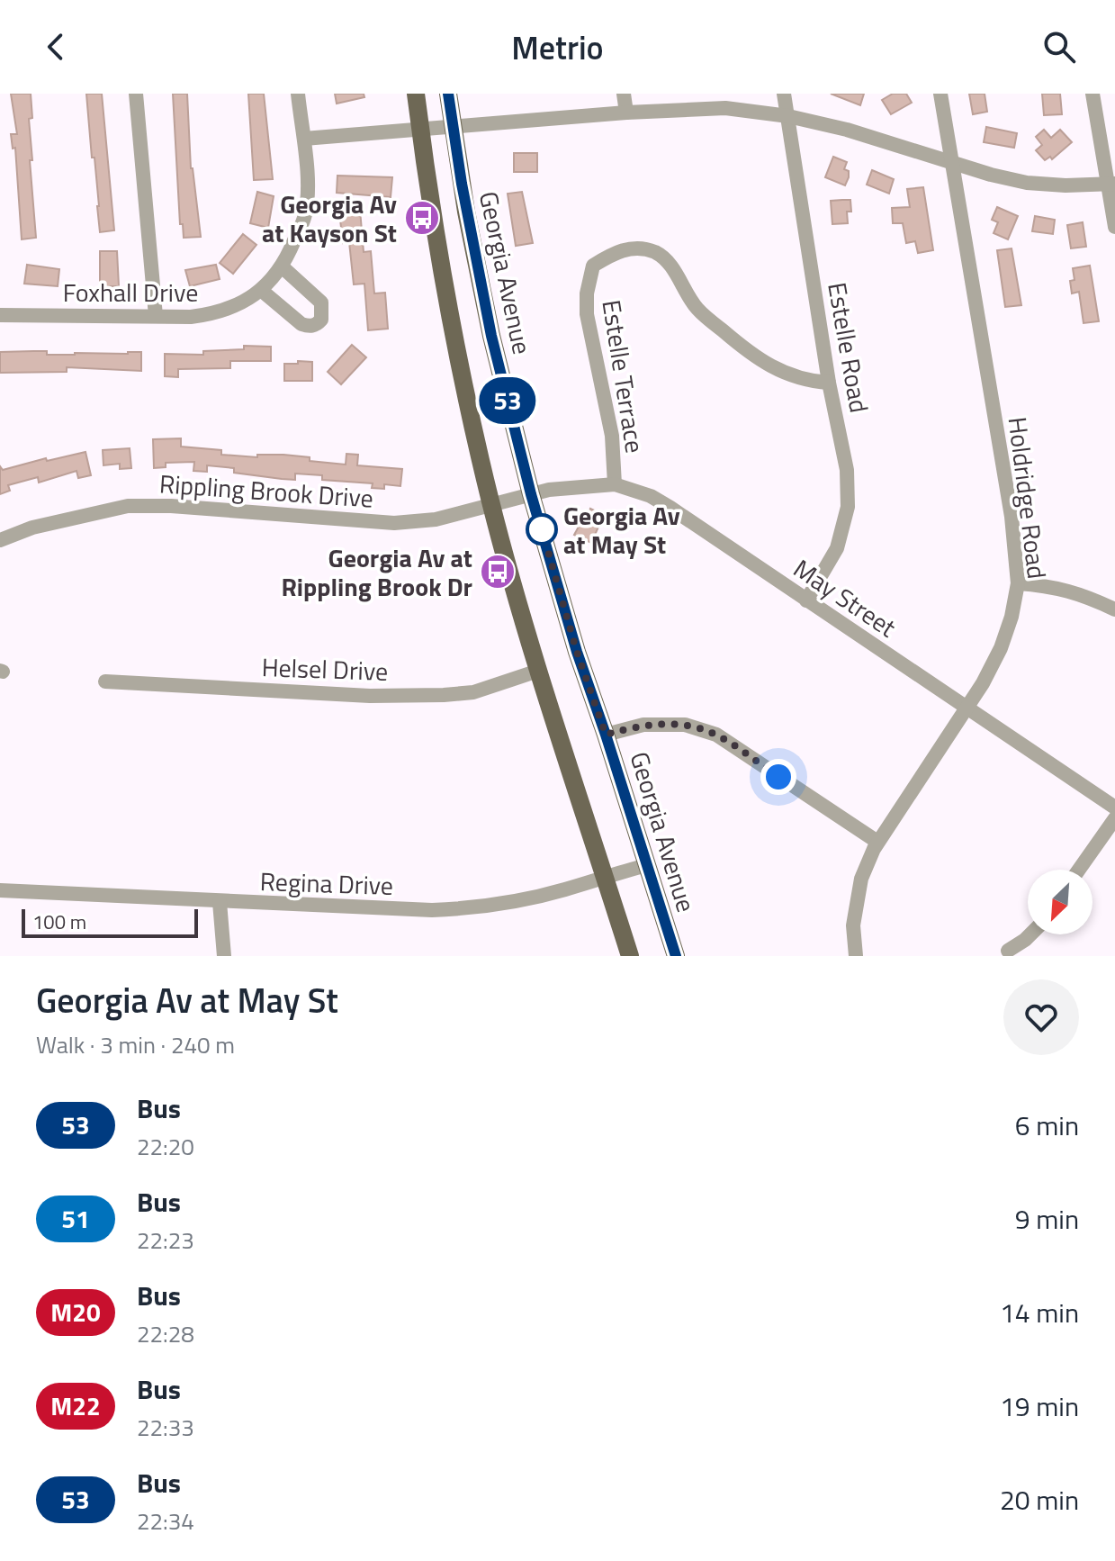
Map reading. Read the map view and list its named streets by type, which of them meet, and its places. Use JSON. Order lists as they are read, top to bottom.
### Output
{
  "streets": {
    "main road": ["Georgia Avenue"],
    "street": [
      "Foxhall Drive",
      "Estelle Road",
      "Estelle Terrace",
      "Rippling Brook Drive",
      "Holdridge Road",
      "May Street",
      "Helsel Drive",
      "Regina Drive"
    ]
  },
  "crossings": [
    ["Georgia Avenue", "Rippling Brook Drive"],
    ["Georgia Avenue", "May Street"],
    ["Georgia Avenue", "Regina Drive"],
    ["Estelle Road", "Estelle Terrace"],
    ["Estelle Road", "May Street"],
    ["Estelle Terrace", "May Street"],
    ["Rippling Brook Drive", "May Street"],
    ["Holdridge Road", "May Street"]
  ],
  "places": {
    "bus stop": ["Georgia Av at Kayson St", "Georgia Av at Rippling Brook Dr"],
    "other": ["Georgia Av at May St"]
  },
  "lines": ["bus line 53"],
  "scale_bar": "100 m",
  "north": "bottom left",
  "page": {
    "header": "Metrio",
    "on_map": "53",
    "scale": "100 m",
    "heading": ["Georgia Av at May St", "Walk · 3 min · 240 m"],
    "list": [
      {
        "mark": "53",
        "name": "Bus",
        "note": "22:20",
        "value": "6 min"
      },
      {
        "mark": "51",
        "name": "Bus",
        "note": "22:23",
        "value": "9 min"
      },
      {
        "mark": "M20",
        "name": "Bus",
        "note": "22:28",
        "value": "14 min"
      },
      {
        "mark": "M22",
        "name": "Bus",
        "note": "22:33",
        "value": "19 min"
      },
      {
        "mark": "53",
        "name": "Bus",
        "note": "22:34",
        "value": "20 min"
      }
    ]
  }
}
